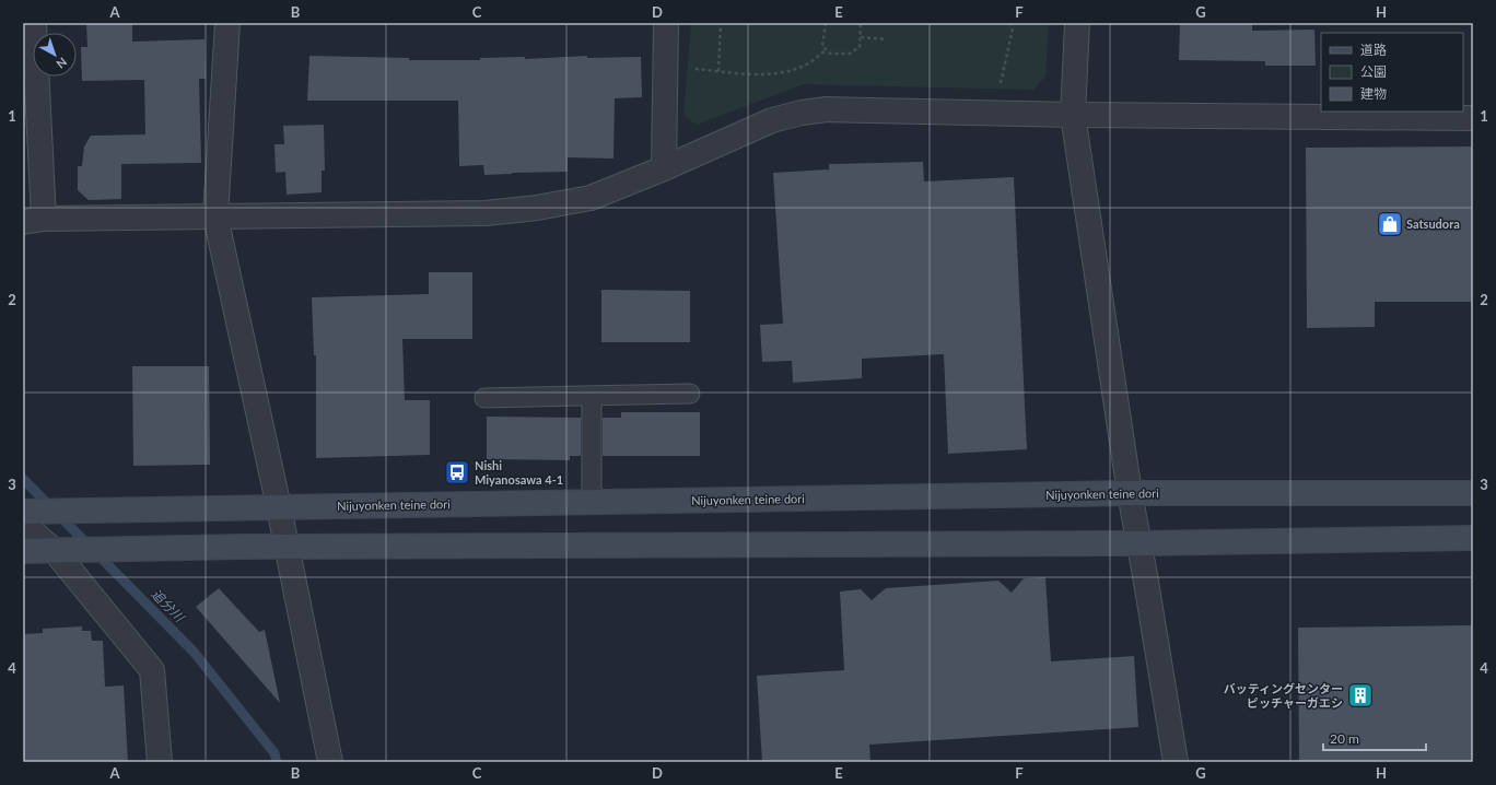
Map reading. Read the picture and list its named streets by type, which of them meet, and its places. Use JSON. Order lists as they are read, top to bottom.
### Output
{
  "streets": {
    "street": ["Nijuyonken teine dori"]
  },
  "water": ["追分川"],
  "places": {
    "shop": ["Satsudora"],
    "bus stop": ["Nishi Miyanosawa 4-1"],
    "building": ["バッティングセンター ピッチャーガエシ"]
  },
  "legend": ["道路", "公園", "建物"],
  "scale_bar": "20 m",
  "north": "bottom right",
  "grid": {
    "columns": [
      "A",
      "B",
      "C",
      "D",
      "E",
      "F",
      "G",
      "H"
    ],
    "rows": [
      "1",
      "2",
      "3",
      "4"
    ]
  }
}
